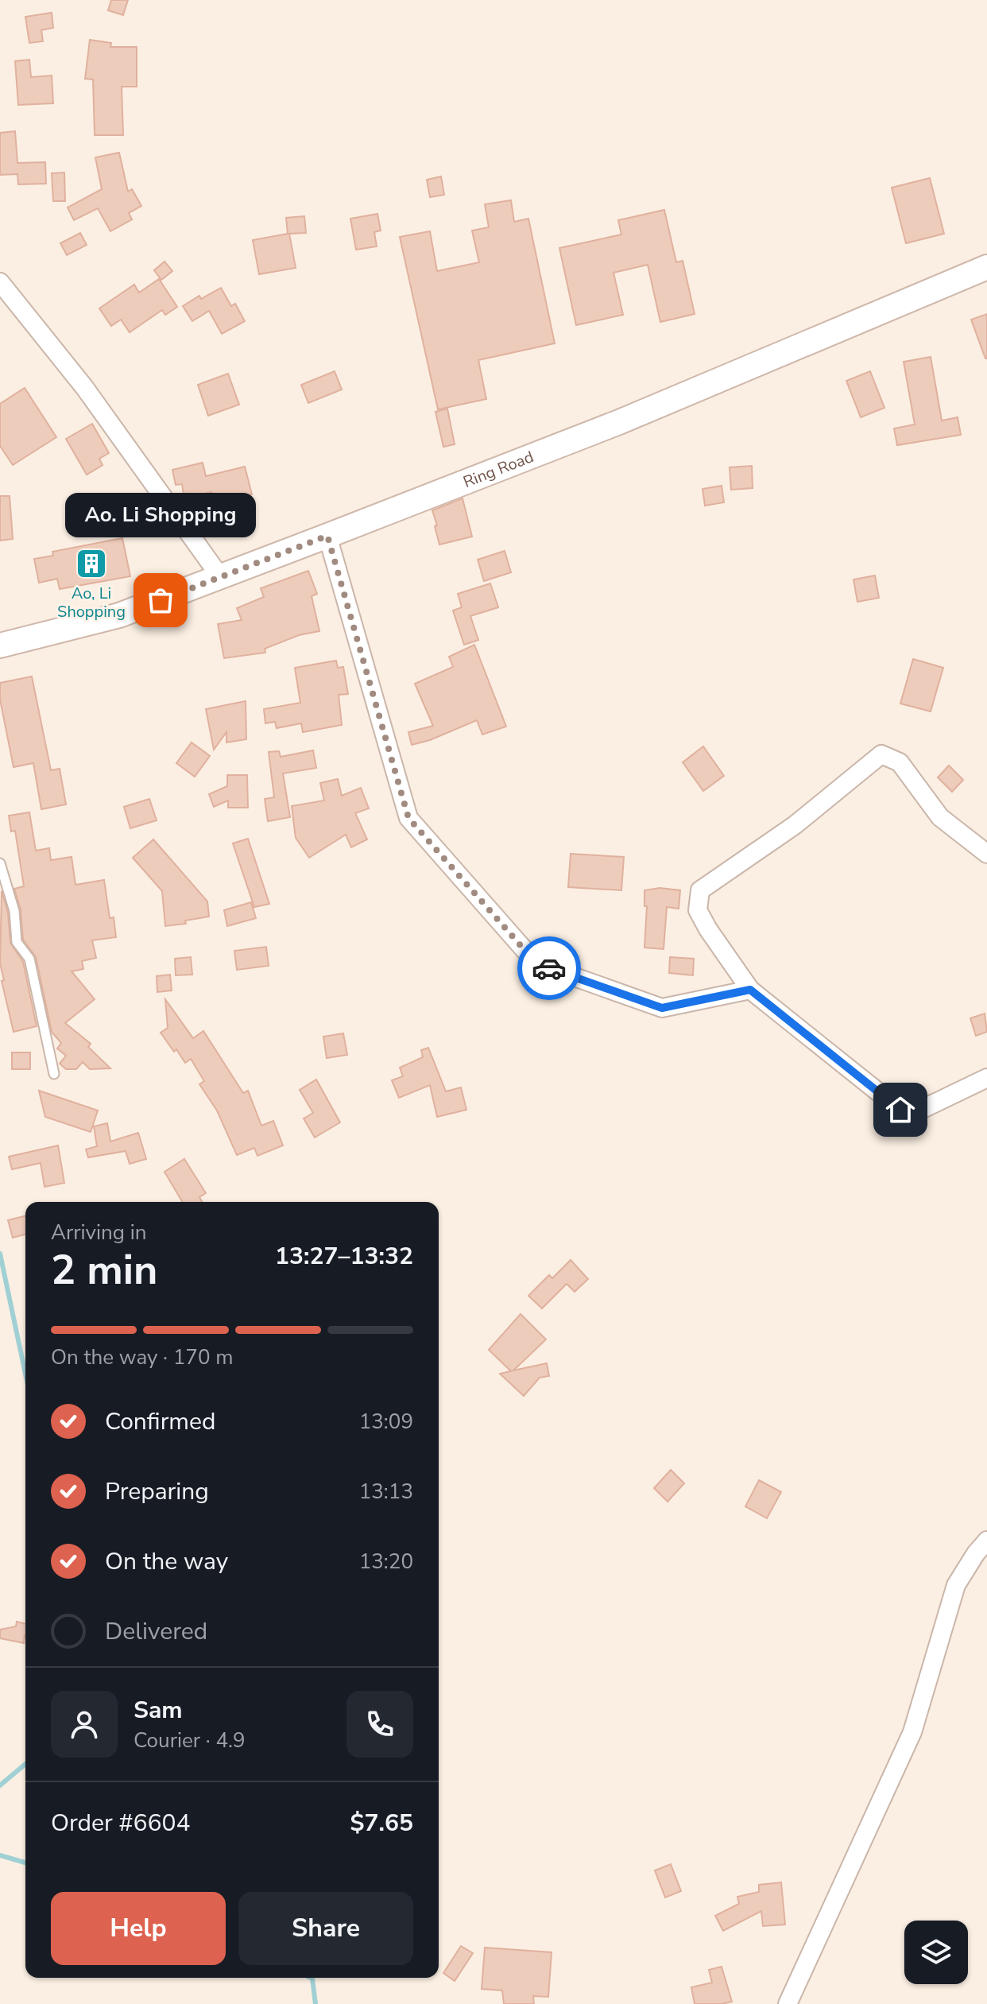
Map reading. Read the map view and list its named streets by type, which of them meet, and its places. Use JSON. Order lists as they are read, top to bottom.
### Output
{
  "streets": {
    "main road": ["Ring Road"]
  },
  "places": {
    "building": ["Ao, Li Shopping"],
    "other": ["Ao. Li Shopping"]
  },
  "page": {
    "bubble": "Ao. Li Shopping",
    "heading": ["2 min", "Arriving in", "13:27–13:32"],
    "panel": [
      "Sam",
      "Courier · 4.9",
      "Order #6604",
      "$7.65"
    ],
    "bar": "On the way · 170 m",
    "list": [
      ["Confirmed", "13:09"],
      ["Preparing", "13:13"],
      ["On the way", "13:20"],
      "Delivered"
    ],
    "buttons": ["Help", "Share"]
  }
}
